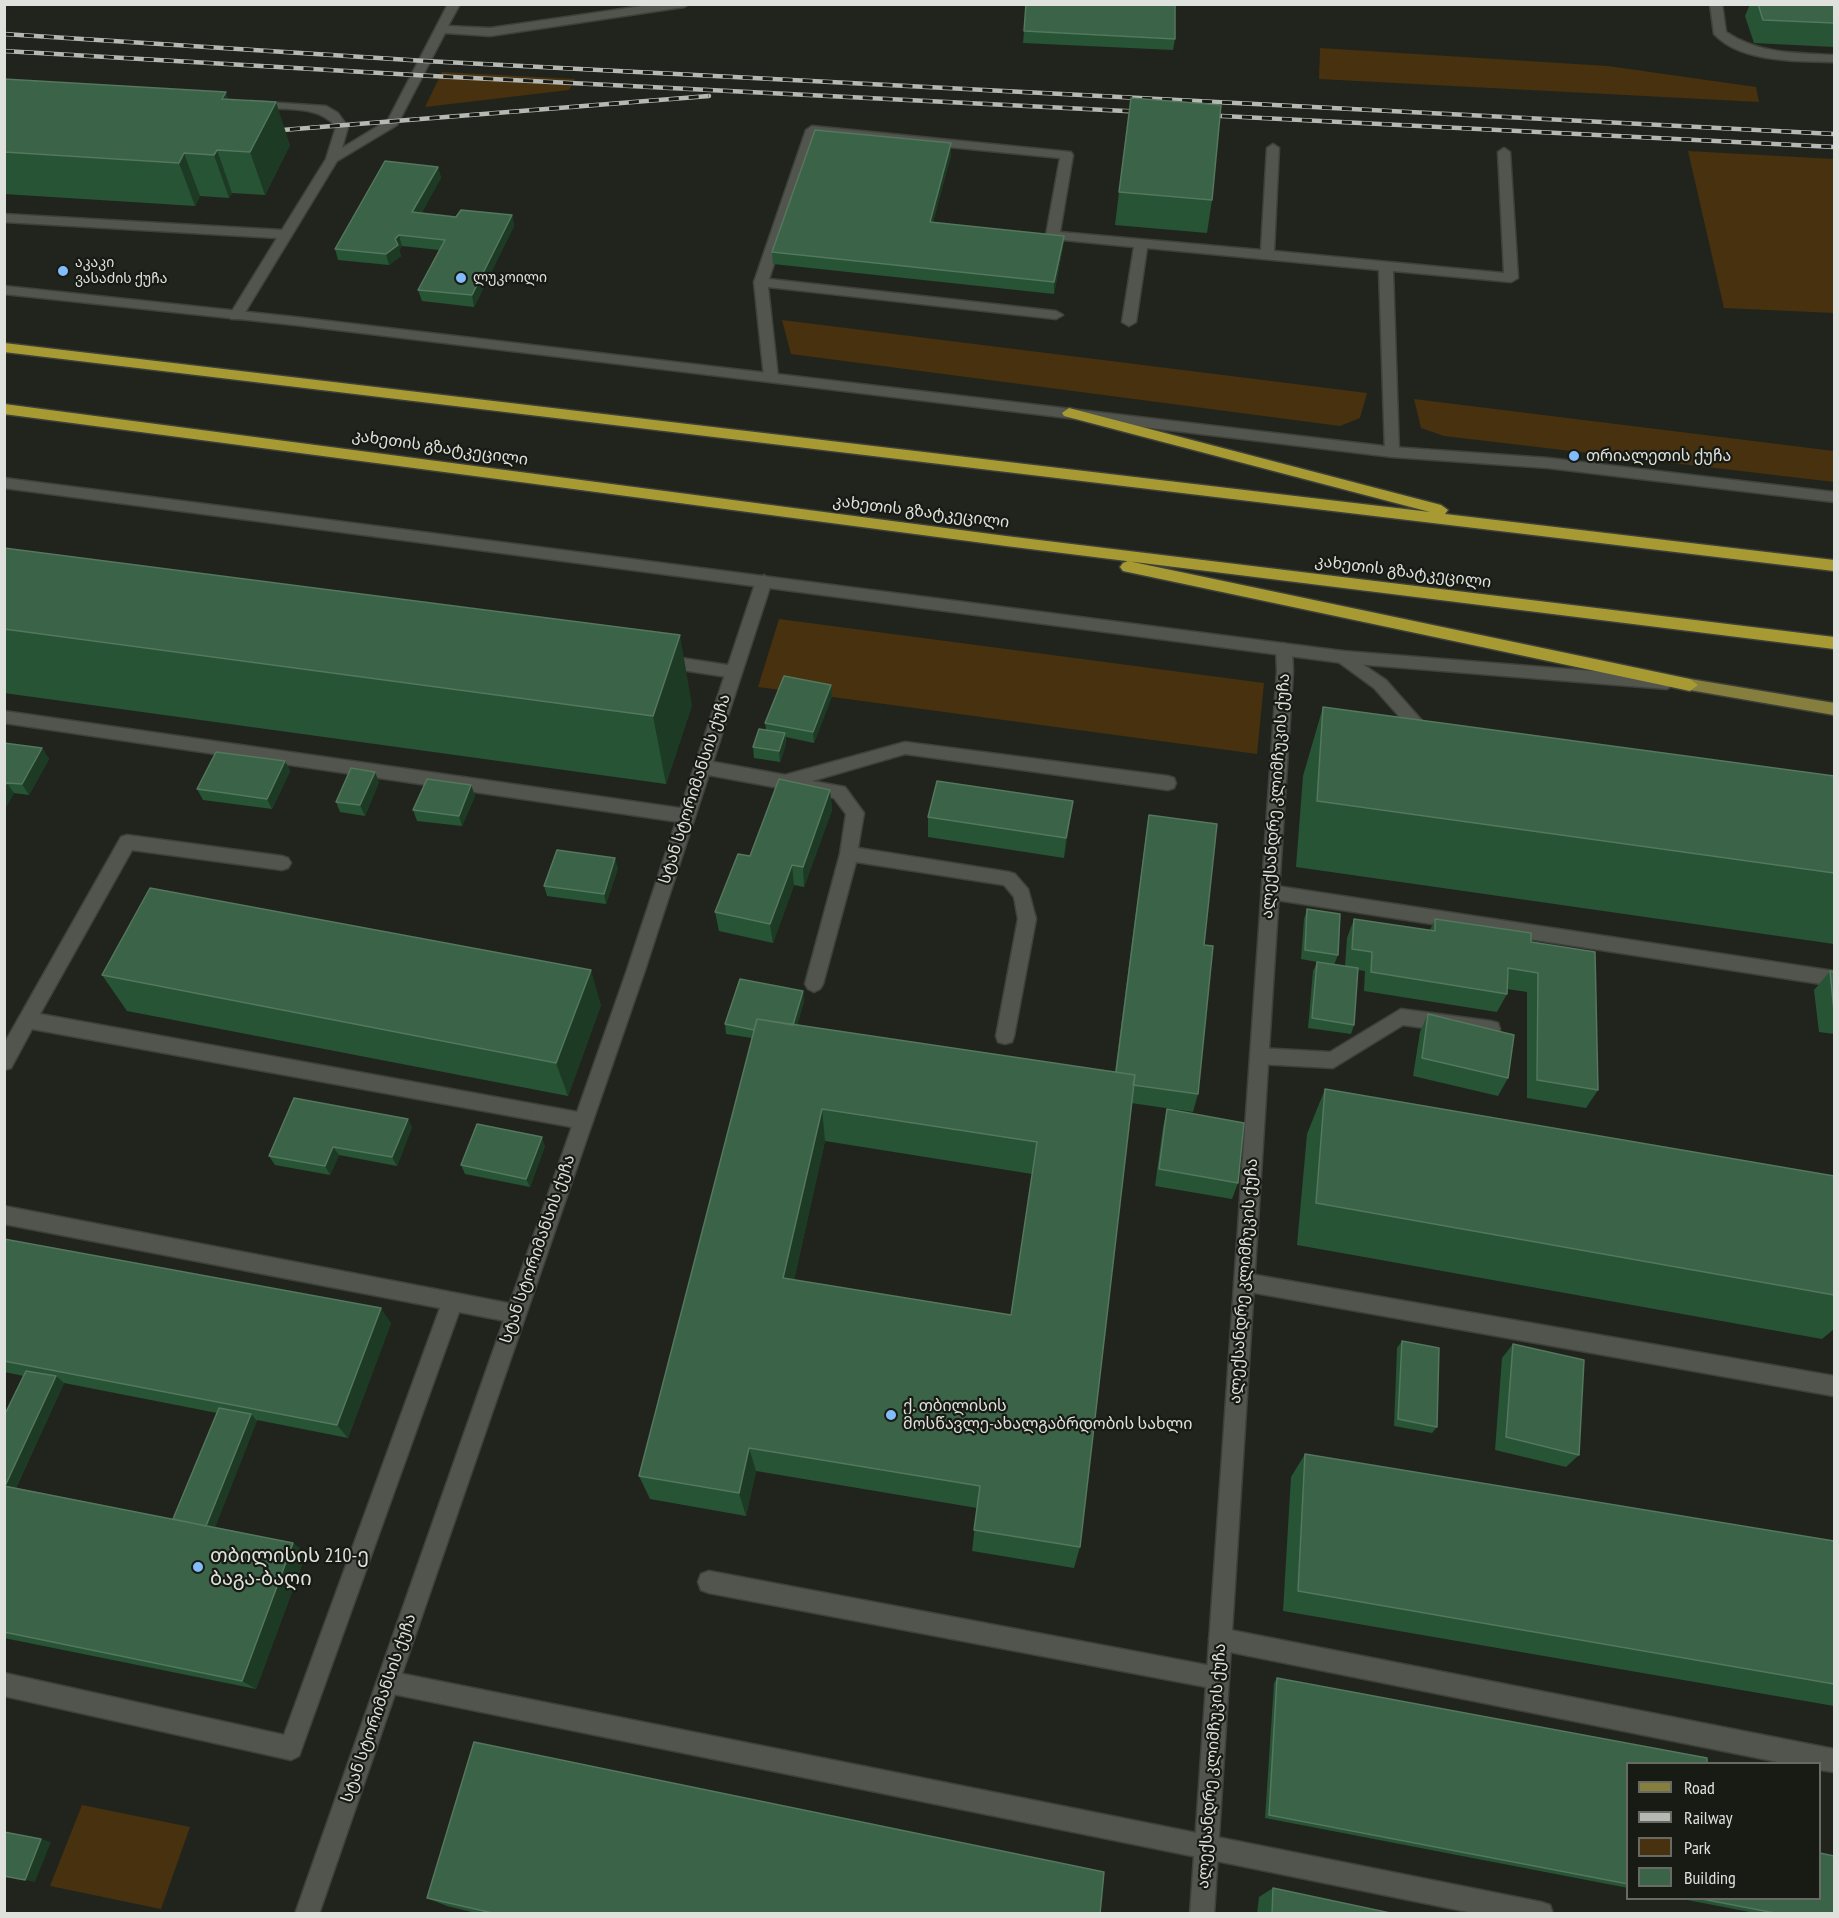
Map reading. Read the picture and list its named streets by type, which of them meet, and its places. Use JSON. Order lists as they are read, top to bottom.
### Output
{
  "streets": {
    "highway": ["კახეთის გზატკეცილი"],
    "street": ["სტან სტორიმანსის ქუჩა", "ალექსანდრე კლიმჩუკის ქუჩა"]
  },
  "places": [
    "აკაკი ვასაძის ქუჩა",
    "ლუკოილი",
    "თრიალეთის ქუჩა",
    "ქ. თბილისის მოსწავლე-ახალგაბრდობის სახლი",
    "თბილისის 210-ე ბაგა-ბაღი"
  ],
  "legend": [
    "Road",
    "Railway",
    "Park",
    "Building"
  ]
}
